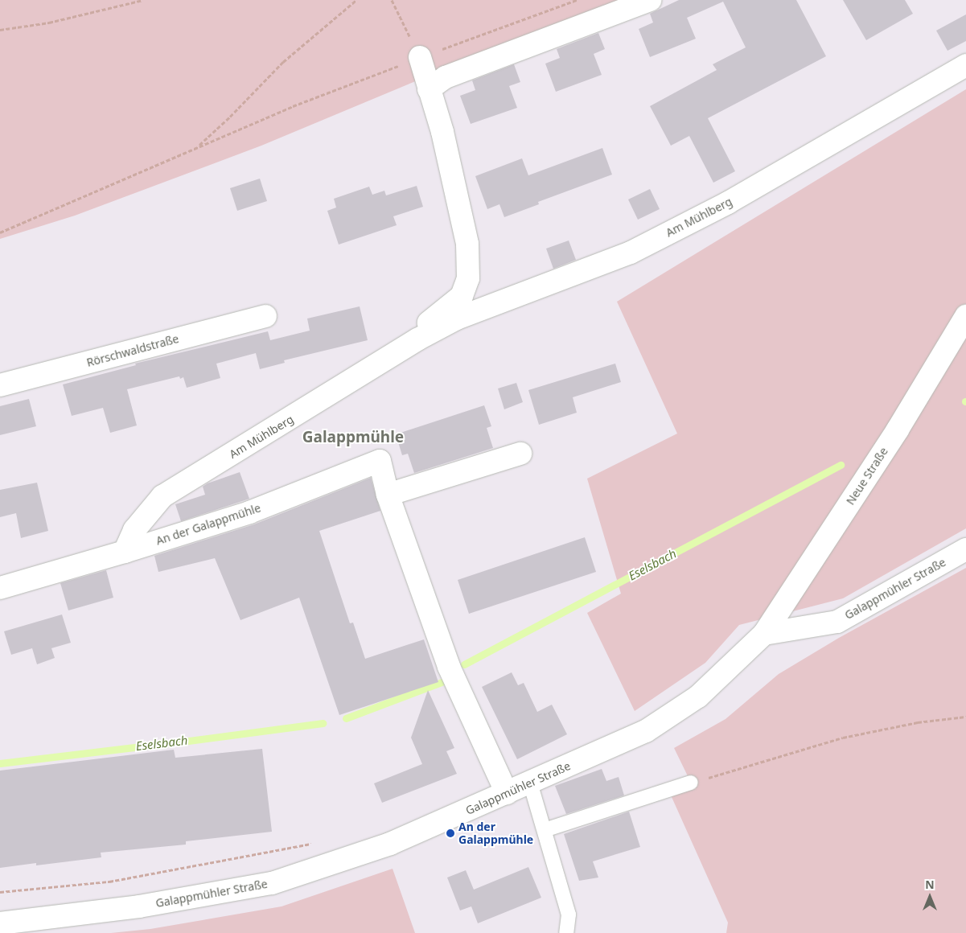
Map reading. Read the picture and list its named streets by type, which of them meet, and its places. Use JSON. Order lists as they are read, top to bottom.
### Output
{
  "streets": {
    "street": [
      "Am Mühlberg",
      "Rörschwaldstraße",
      "Neue Straße",
      "An der Galappmühle",
      "Galappmühler Straße"
    ]
  },
  "crossings": [
    ["Am Mühlberg", "An der Galappmühle"],
    ["Neue Straße", "Galappmühler Straße"],
    ["An der Galappmühle", "Galappmühler Straße"]
  ],
  "districts": ["Galappmühle"],
  "water": ["Eselsbach"],
  "places": ["An der Galappmühle"],
  "north": "top"
}
